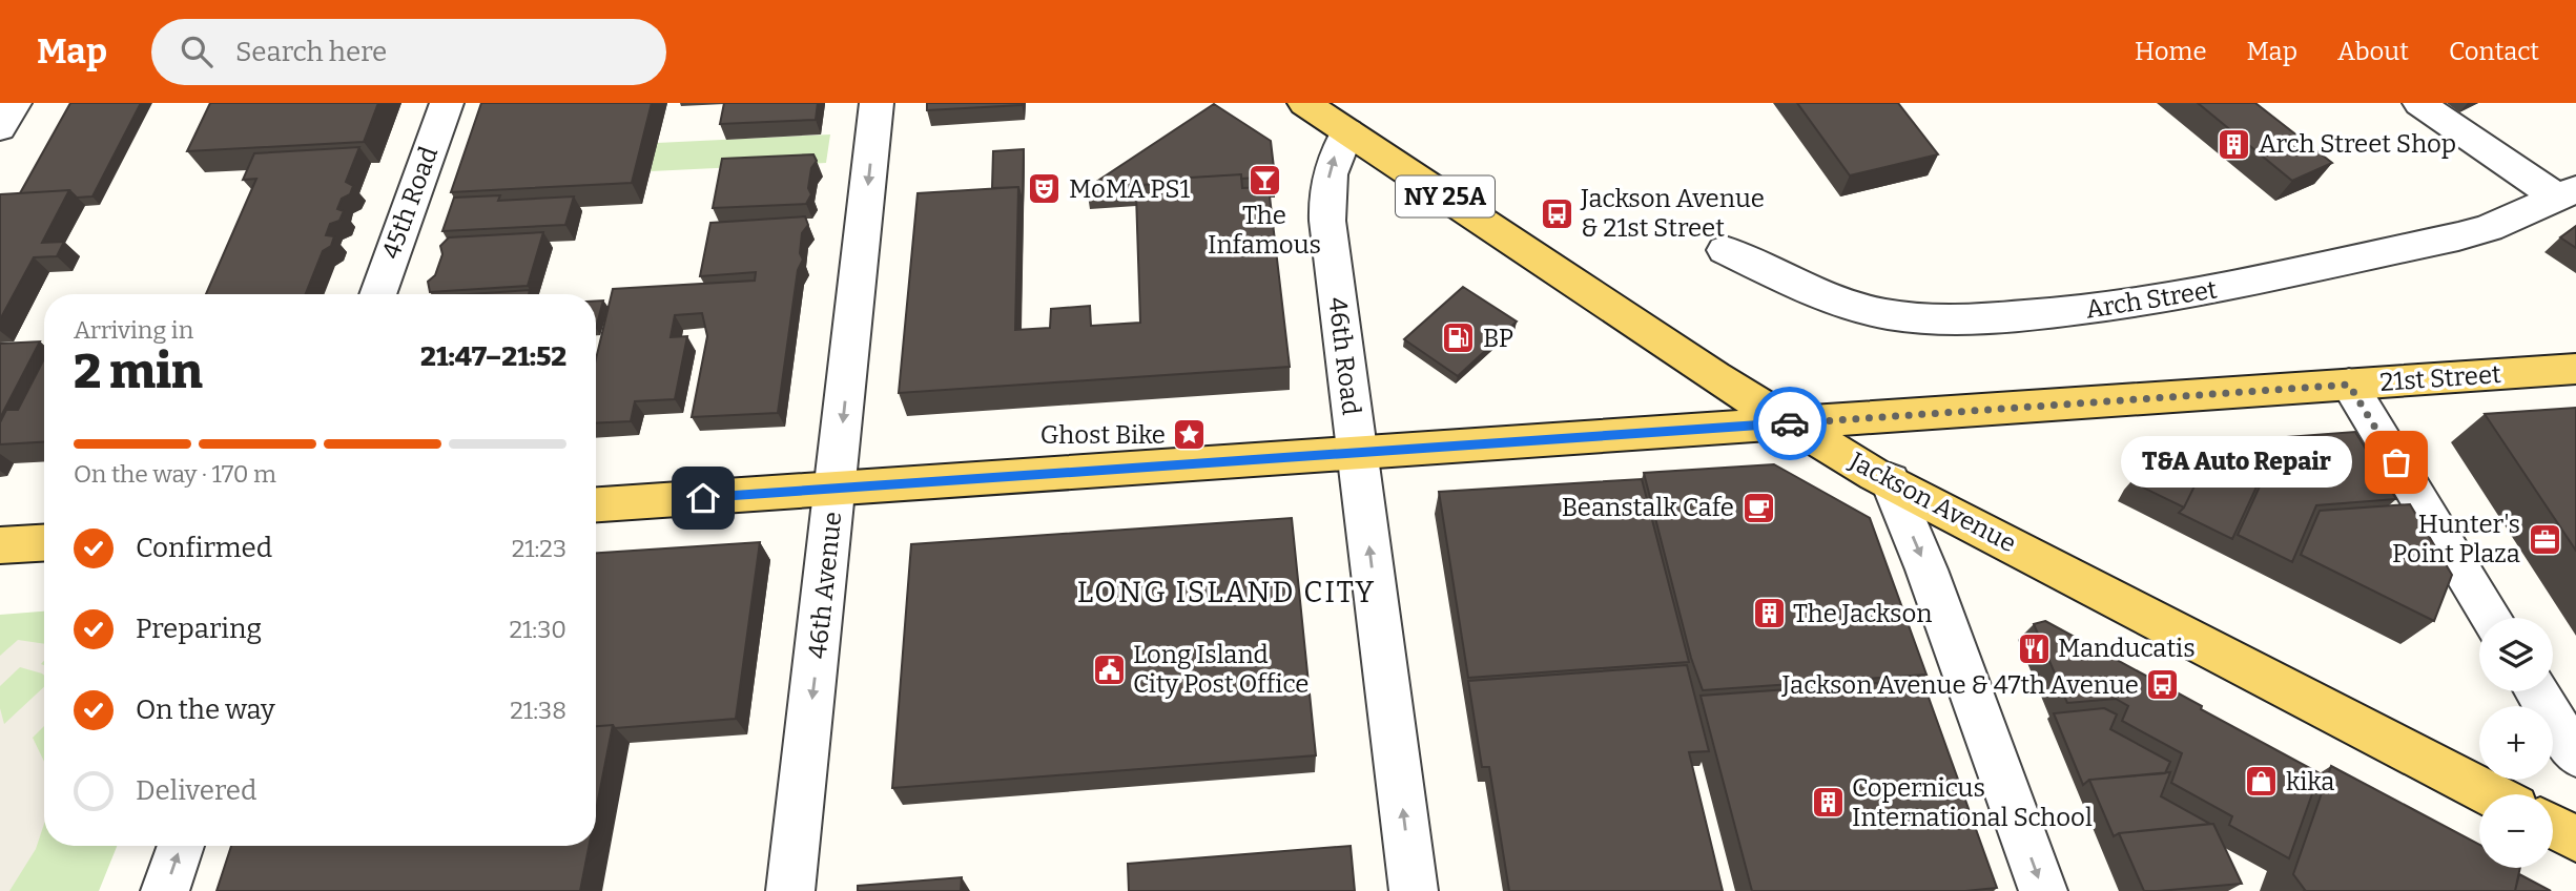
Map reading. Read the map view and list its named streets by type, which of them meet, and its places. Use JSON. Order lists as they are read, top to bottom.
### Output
{
  "streets": {
    "main road": ["NY 25A", "21st Street", "Jackson Avenue"],
    "street": [
      "45th Road",
      "Arch Street",
      "46th Road",
      "46th Avenue"
    ]
  },
  "crossings": [
    ["46th Road", "21st Street"],
    ["46th Road", "Jackson Avenue"],
    ["21st Street", "Jackson Avenue"],
    ["21st Street", "46th Avenue"]
  ],
  "one_way": ["46th Road", "46th Avenue"],
  "districts": ["LONG ISLAND CITY"],
  "places": {
    "building": ["Arch Street Shop", "The Jackson", "Copernicus International School"],
    "bar": ["The Infamous"],
    "theatre": ["MoMA PS1"],
    "bus stop": ["Jackson Avenue & 21st Street", "Jackson Avenue & 47th Avenue"],
    "fuel station": ["BP"],
    "place": ["Ghost Bike"],
    "other": ["T&A Auto Repair"],
    "cafe": ["Beanstalk Cafe"],
    "office": ["Hunter's Point Plaza"],
    "restaurant": ["Manducatis"],
    "public building": ["Long Island City Post Office"],
    "shop": ["kika"]
  },
  "page": {
    "header": "Map",
    "search": "Search here",
    "nav": [
      "Home",
      "Map",
      "About",
      "Contact"
    ],
    "heading": ["2 min", "Arriving in", "21:47–21:52"],
    "bar": "On the way · 170 m",
    "bubble": "T&A Auto Repair",
    "list": [
      ["Confirmed", "21:23"],
      ["Preparing", "21:30"],
      ["On the way", "21:38"],
      "Delivered"
    ],
    "map_buttons": ["+", "−"]
  }
}
